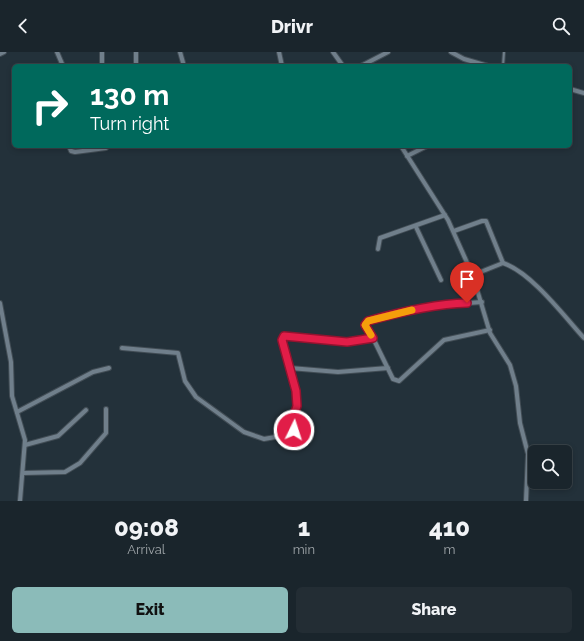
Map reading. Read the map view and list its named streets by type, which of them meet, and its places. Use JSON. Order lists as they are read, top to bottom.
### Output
{
  "page": {
    "header": "Drivr",
    "turn": ["130 m", "Turn right"],
    "eta": [
      "09:08",
      "Arrival",
      "1",
      "min",
      "410",
      "m"
    ],
    "buttons": ["Exit", "Share"]
  }
}
